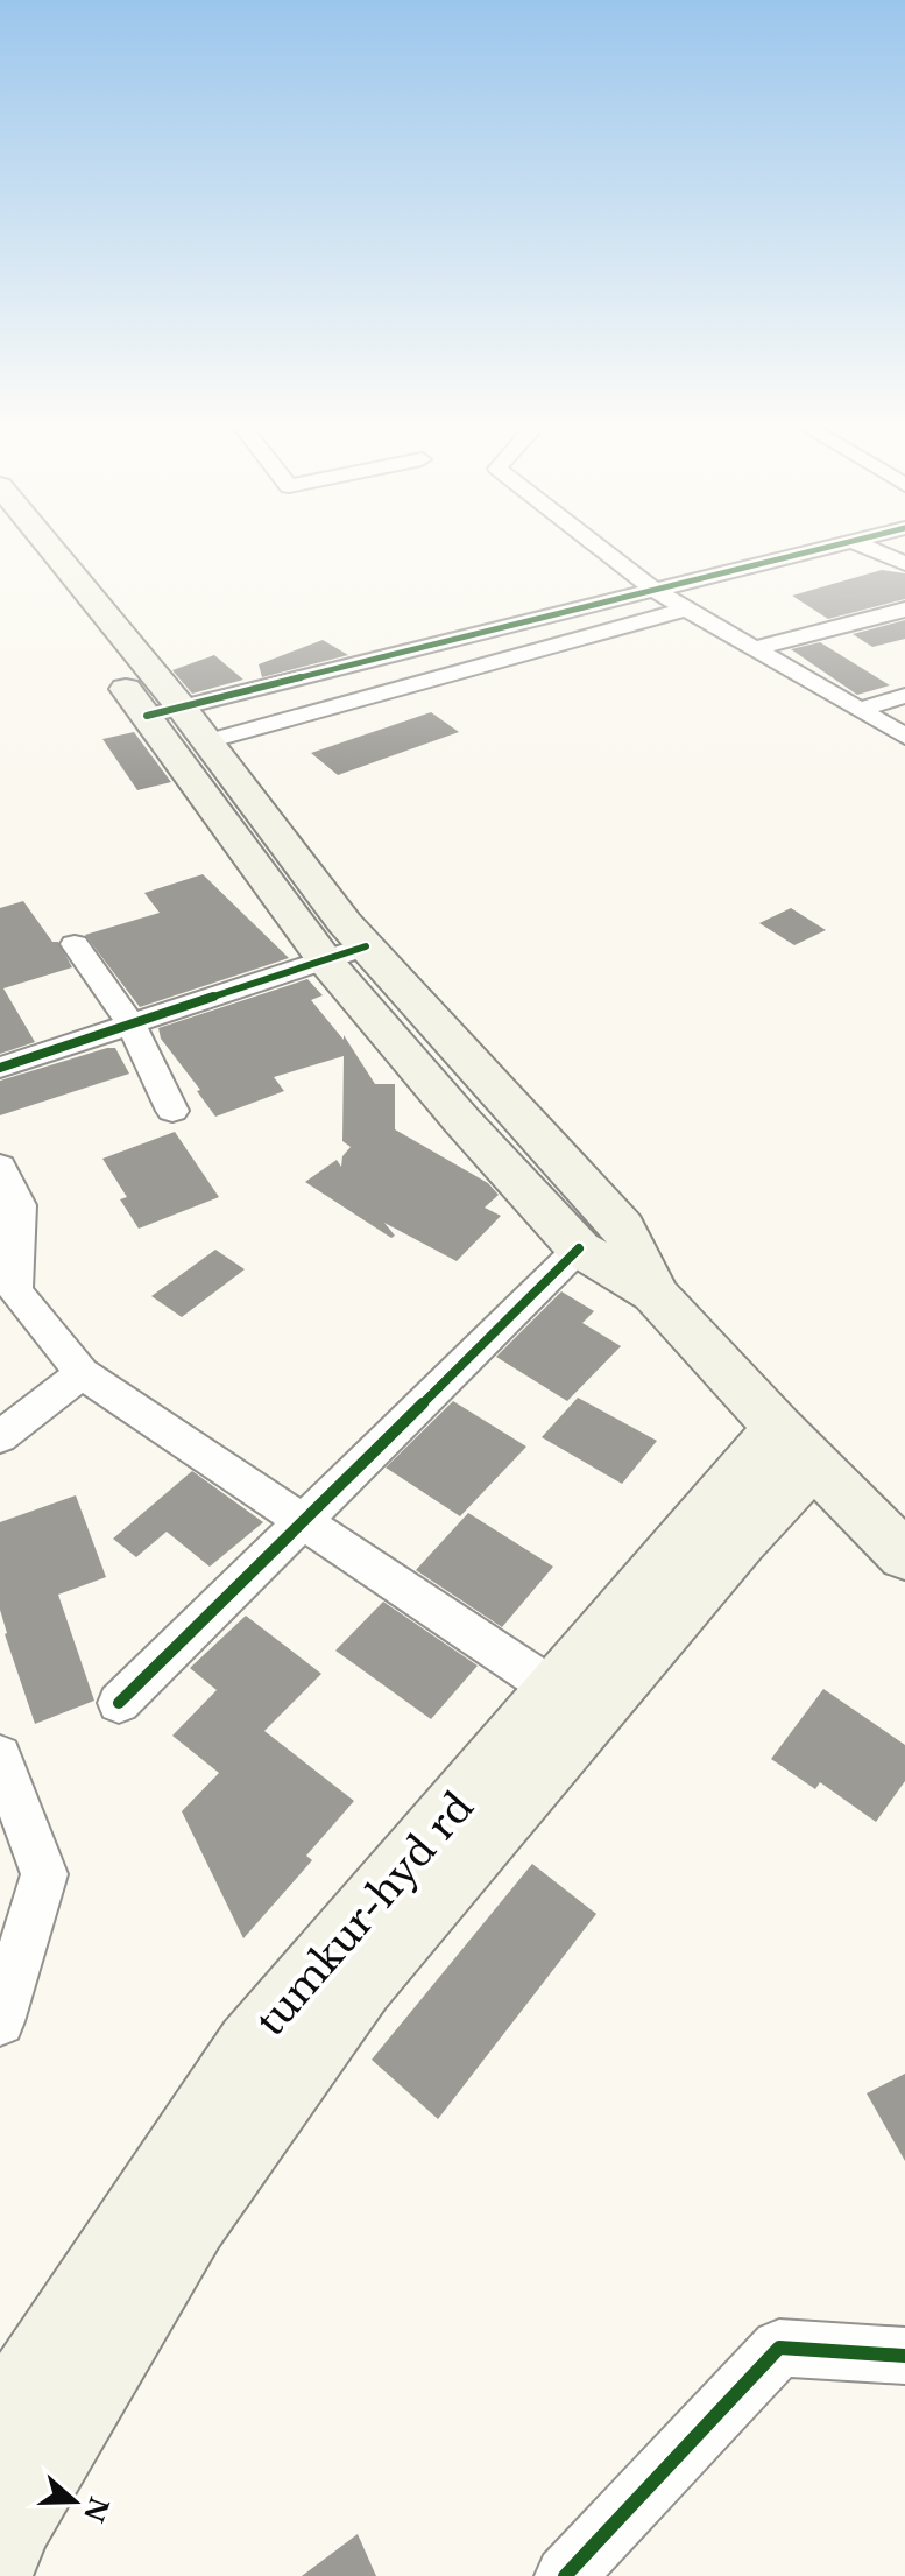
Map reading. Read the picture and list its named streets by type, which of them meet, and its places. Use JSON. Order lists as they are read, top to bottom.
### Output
{
  "streets": {
    "main road": ["tumkur-hyd rd"]
  },
  "north": "right"
}
